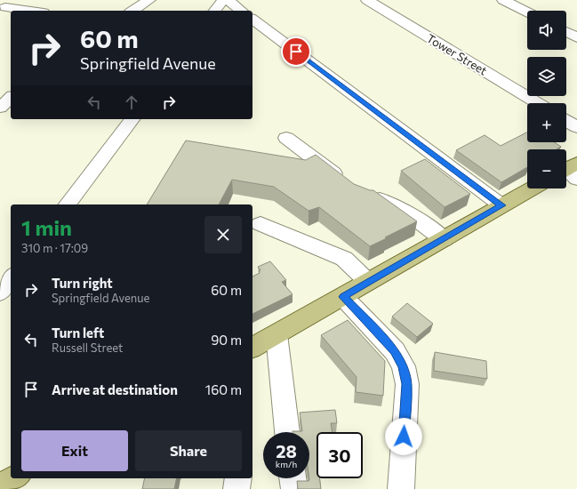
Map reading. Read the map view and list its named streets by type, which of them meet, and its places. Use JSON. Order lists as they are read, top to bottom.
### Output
{
  "streets": {
    "street": ["Tower Street"]
  },
  "page": {
    "map_buttons": ["+", "−"],
    "turn": ["60 m", "Springfield Avenue"],
    "heading": ["1 min", "310 m · 17:09"],
    "list": [
      {
        "name": "Turn right",
        "note": "Springfield Avenue",
        "value": "60 m"
      },
      {
        "name": "Turn left",
        "note": "Russell Street",
        "value": "90 m"
      },
      {
        "name": "Arrive at destination",
        "value": "160 m"
      }
    ],
    "buttons": ["Exit", "Share"],
    "speed": "28 km/h",
    "limit": "30"
  }
}
